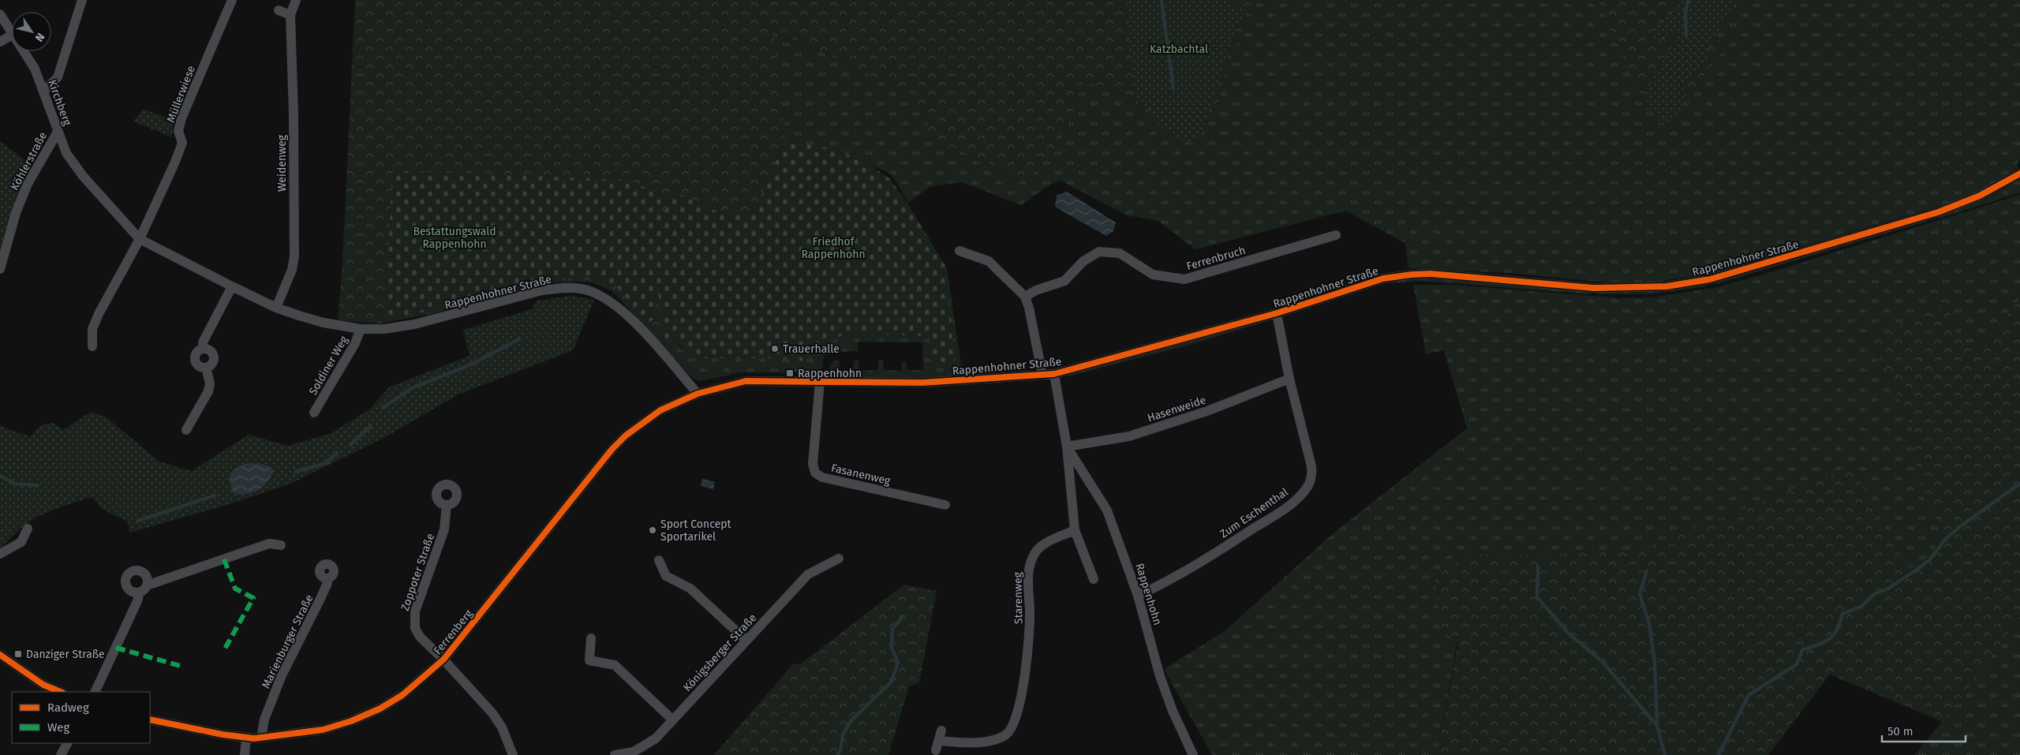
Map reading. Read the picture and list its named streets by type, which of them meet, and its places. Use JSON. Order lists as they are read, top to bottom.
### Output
{
  "streets": {
    "street": [
      "Müllerwiese",
      "Kirchberg",
      "Köhlerstraße",
      "Weidenweg",
      "Ferrenbruch",
      "Rappenhohner Straße",
      "Soldiner Weg",
      "Hasenweide",
      "Fasanenweg",
      "Zum Eschenthal",
      "Zoppoter Straße",
      "Rappenhohn",
      "Starenweg",
      "Ferrenberg",
      "Marienburger Straße",
      "Königsberger Straße"
    ]
  },
  "crossings": [
    ["Müllerwiese", "Rappenhohner Straße"],
    ["Kirchberg", "Köhlerstraße"],
    ["Kirchberg", "Rappenhohner Straße"],
    ["Weidenweg", "Rappenhohner Straße"],
    ["Rappenhohner Straße", "Soldiner Weg"],
    ["Rappenhohner Straße", "Fasanenweg"],
    ["Rappenhohner Straße", "Zum Eschenthal"],
    ["Rappenhohner Straße", "Rappenhohn"],
    ["Rappenhohner Straße", "Ferrenberg"],
    ["Hasenweide", "Zum Eschenthal"],
    ["Hasenweide", "Rappenhohn"],
    ["Zum Eschenthal", "Rappenhohn"],
    ["Zoppoter Straße", "Ferrenberg"],
    ["Rappenhohn", "Starenweg"],
    ["Ferrenberg", "Marienburger Straße"]
  ],
  "parks": ["Katzbachtal", "Bestattungswald Rappenhohn", "Friedhof Rappenhohn"],
  "places": {
    "other": ["Trauerhalle", "Sport Concept Sportarikel"],
    "transit": ["Rappenhohn", "Danziger Straße"]
  },
  "legend": ["Radweg", "Weg"],
  "scale_bar": "50 m",
  "north": "bottom right"
}
